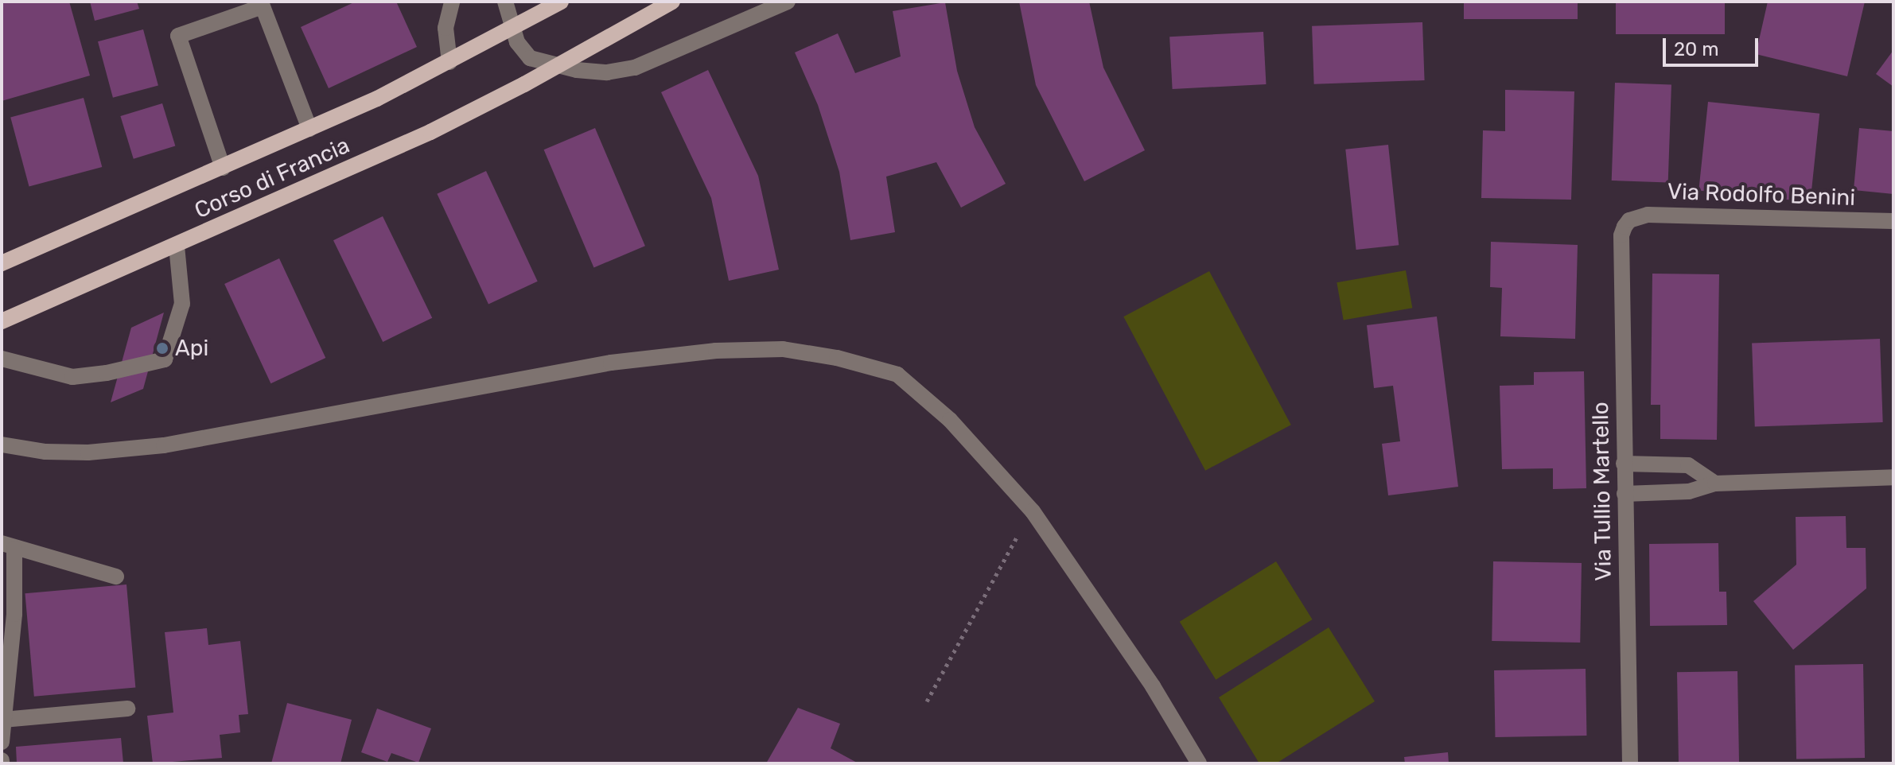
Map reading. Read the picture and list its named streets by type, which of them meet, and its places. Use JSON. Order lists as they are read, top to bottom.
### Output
{
  "streets": {
    "main road": ["Corso di Francia"],
    "street": ["Via Rodolfo Benini", "Via Tullio Martello"]
  },
  "crossings": [
    ["Via Rodolfo Benini", "Via Tullio Martello"]
  ],
  "places": ["Api"],
  "scale_bar": "20 m"
}
